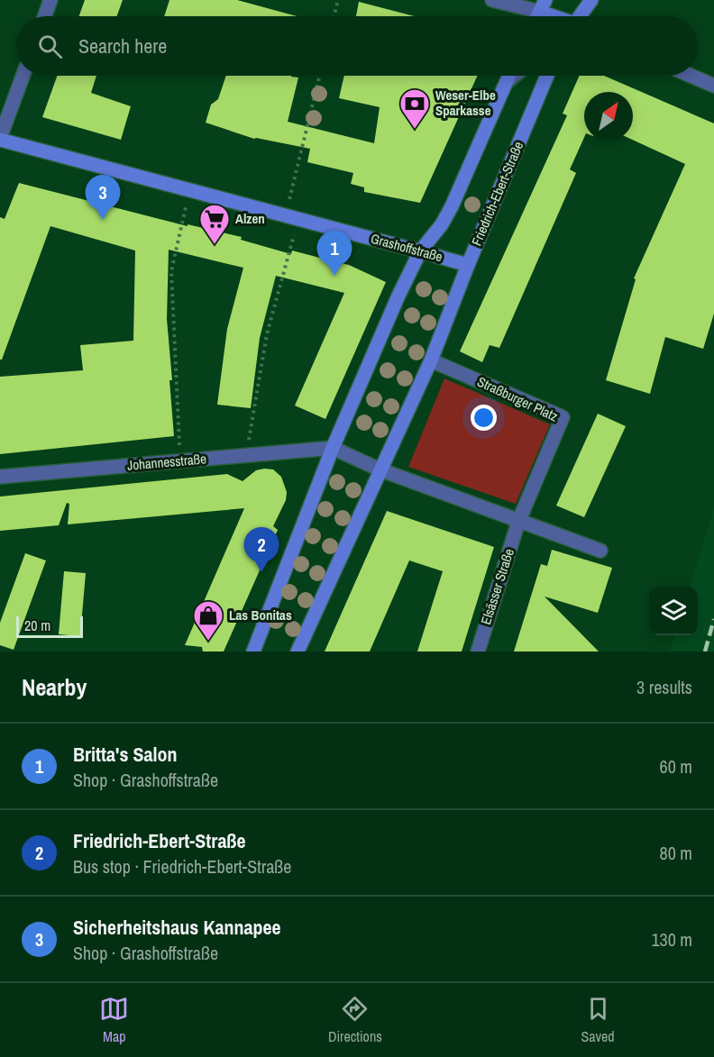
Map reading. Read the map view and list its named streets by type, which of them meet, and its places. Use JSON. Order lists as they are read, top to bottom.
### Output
{
  "streets": {
    "main road": ["Friedrich-Ebert-Straße", "Grashoffstraße"],
    "street": ["Straßburger Platz", "Johannesstraße", "Elsässer Straße"]
  },
  "crossings": [
    ["Friedrich-Ebert-Straße", "Grashoffstraße"],
    ["Friedrich-Ebert-Straße", "Straßburger Platz"],
    ["Straßburger Platz", "Elsässer Straße"]
  ],
  "places": {
    "bank": ["Weser-Elbe Sparkasse"],
    "supermarket": ["Alzen"],
    "shop": ["Las Bonitas"]
  },
  "scale_bar": "20 m",
  "north": "top right",
  "page": {
    "search": "Search here",
    "pins": ["3", "1", "2"],
    "scale": "20 m",
    "heading": ["Nearby", "3 results"],
    "list": [
      {
        "mark": "1",
        "name": "Britta's Salon",
        "note": "Shop · Grashoffstraße",
        "value": "60 m"
      },
      {
        "mark": "2",
        "name": "Friedrich-Ebert-Straße",
        "note": "Bus stop · Friedrich-Ebert-Straße",
        "value": "80 m"
      },
      {
        "mark": "3",
        "name": "Sicherheitshaus Kannapee",
        "note": "Shop · Grashoffstraße",
        "value": "130 m"
      }
    ],
    "nav": ["Map", "Directions", "Saved"]
  }
}
